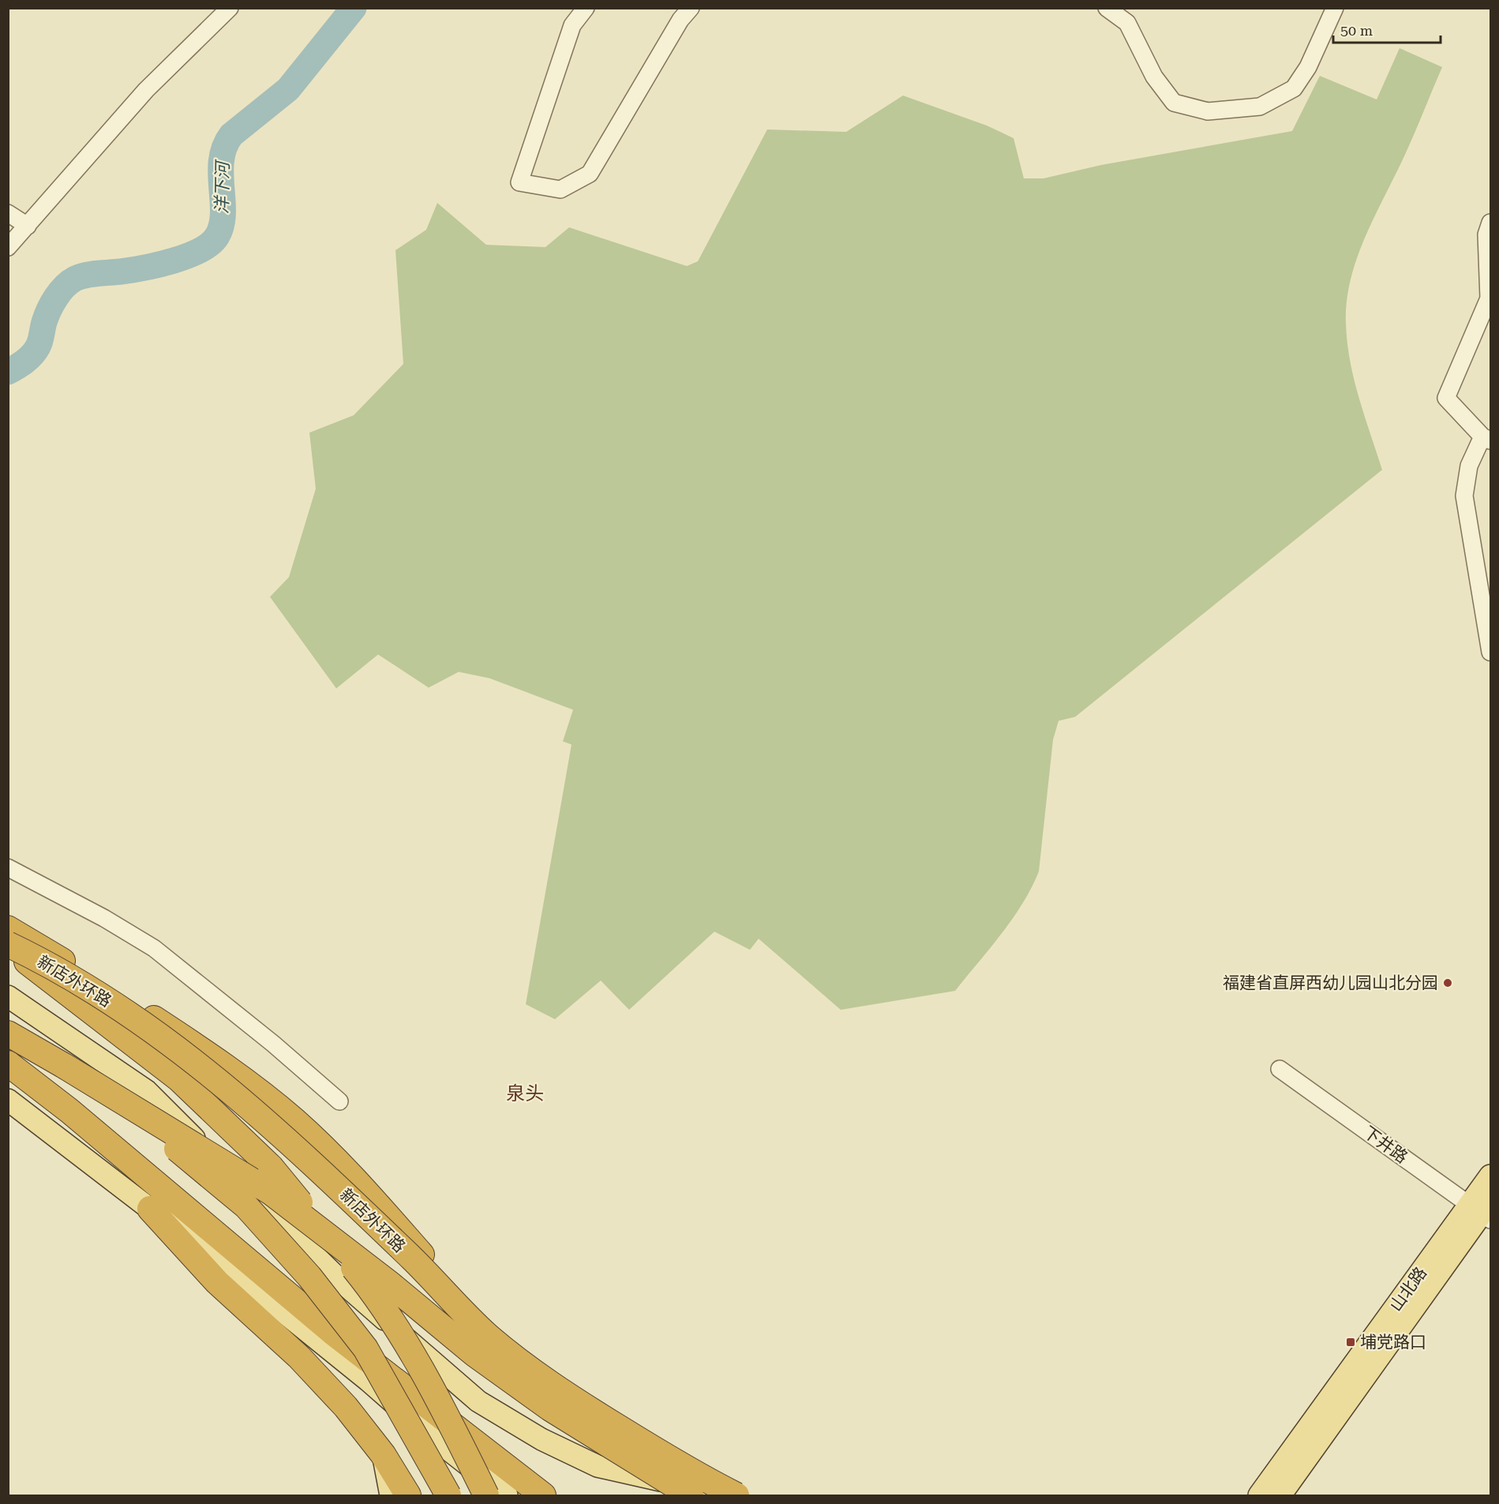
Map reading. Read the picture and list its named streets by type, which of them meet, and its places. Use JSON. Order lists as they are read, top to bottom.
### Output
{
  "streets": {
    "highway": ["新店外环路"],
    "main road": ["山北路"],
    "street": ["下井路"]
  },
  "crossings": [
    ["下井路", "山北路"]
  ],
  "districts": ["泉头"],
  "water": ["洋下河"],
  "places": {
    "other": ["福建省直屏西幼儿园山北分园"],
    "transit": ["埔党路口"]
  },
  "scale_bar": "50 m"
}
